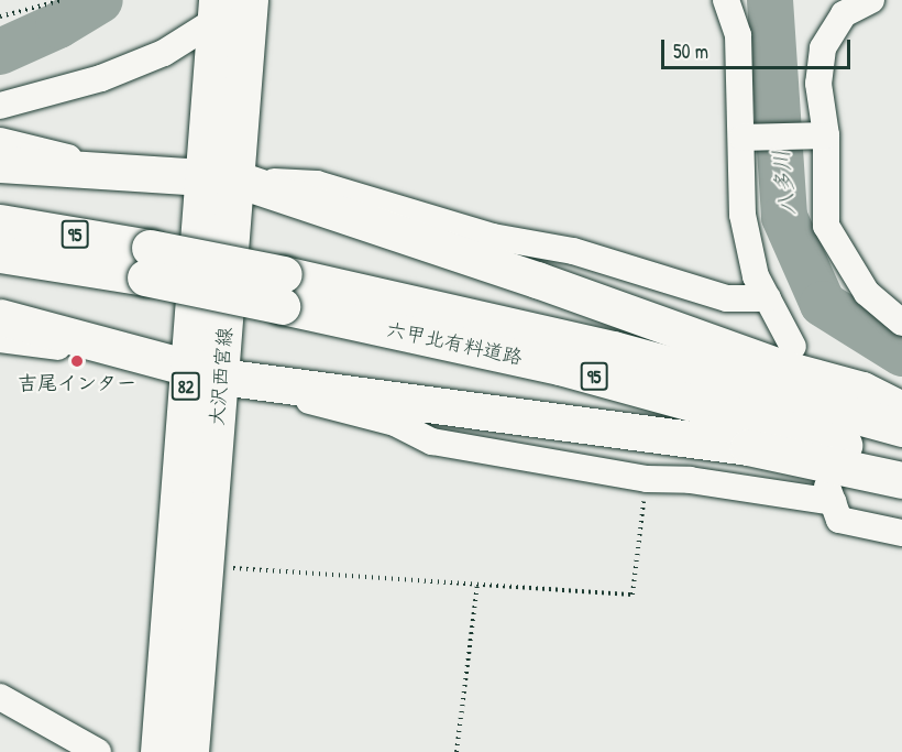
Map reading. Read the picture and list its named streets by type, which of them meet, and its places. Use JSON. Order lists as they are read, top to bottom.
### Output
{
  "streets": {
    "main road": [
      "95",
      "六甲北有料道路",
      "大沢西宮線",
      "82"
    ]
  },
  "water": ["八多川"],
  "places": ["吉尾インター"],
  "scale_bar": "50 m"
}
